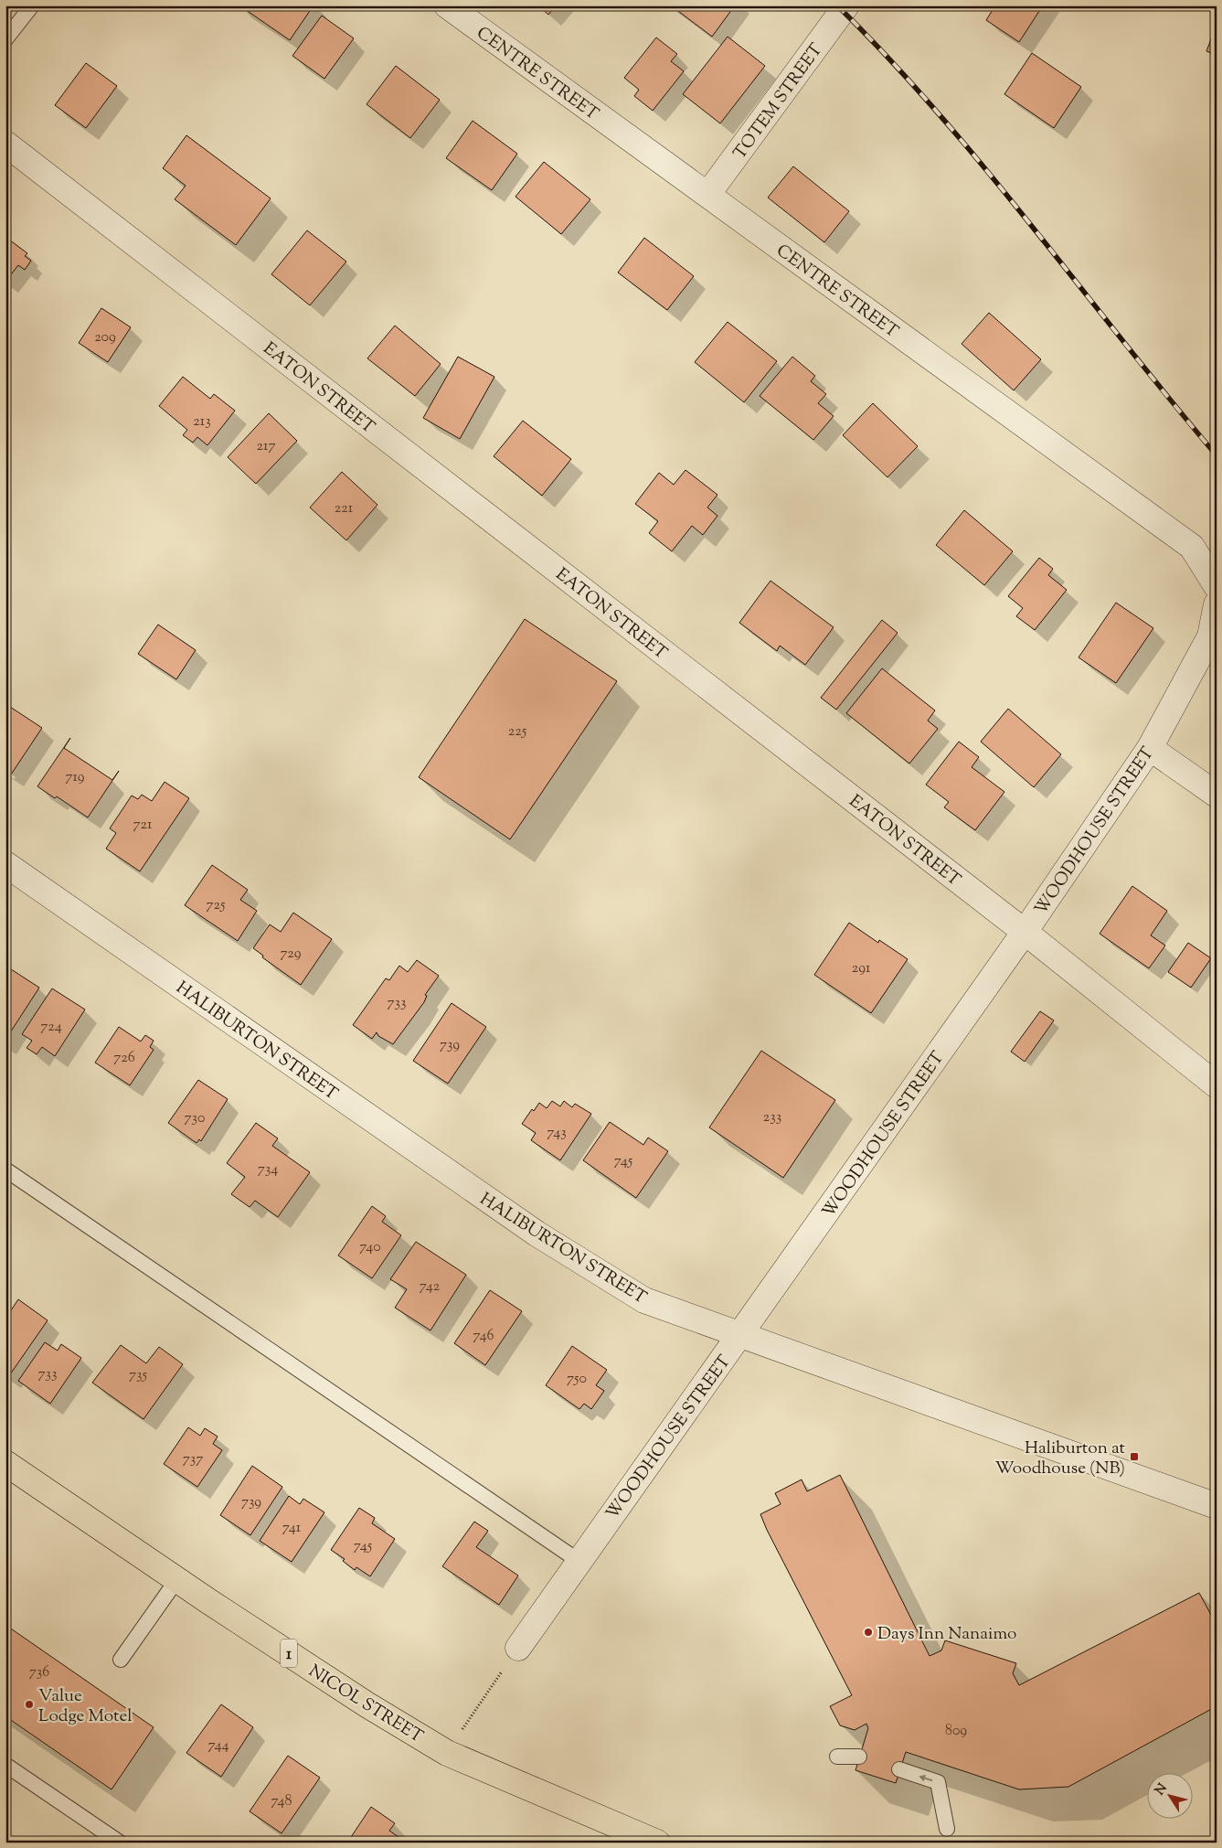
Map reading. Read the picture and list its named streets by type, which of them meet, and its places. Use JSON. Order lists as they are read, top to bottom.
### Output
{
  "streets": {
    "highway": ["1", "NICOL STREET"],
    "street": [
      "CENTRE STREET",
      "TOTEM STREET",
      "EATON STREET",
      "WOODHOUSE STREET",
      "HALIBURTON STREET"
    ]
  },
  "crossings": [
    ["CENTRE STREET", "TOTEM STREET"],
    ["EATON STREET", "WOODHOUSE STREET"],
    ["WOODHOUSE STREET", "HALIBURTON STREET"]
  ],
  "places": {
    "transit": ["Haliburton at Woodhouse (NB)"],
    "other": ["Days Inn Nanaimo", "Value Lodge Motel"]
  },
  "house_numbers": [
    "209",
    "213",
    "217",
    "221",
    "225",
    "719",
    "721",
    "725",
    "729",
    "291",
    "733",
    "724",
    "739",
    "726",
    "233",
    "730",
    "743",
    "745",
    "734",
    "740",
    "742",
    "746",
    "733",
    "735",
    "750",
    "737",
    "739",
    "741",
    "745",
    "736",
    "809",
    "744",
    "748"
  ],
  "north": "top left"
}
